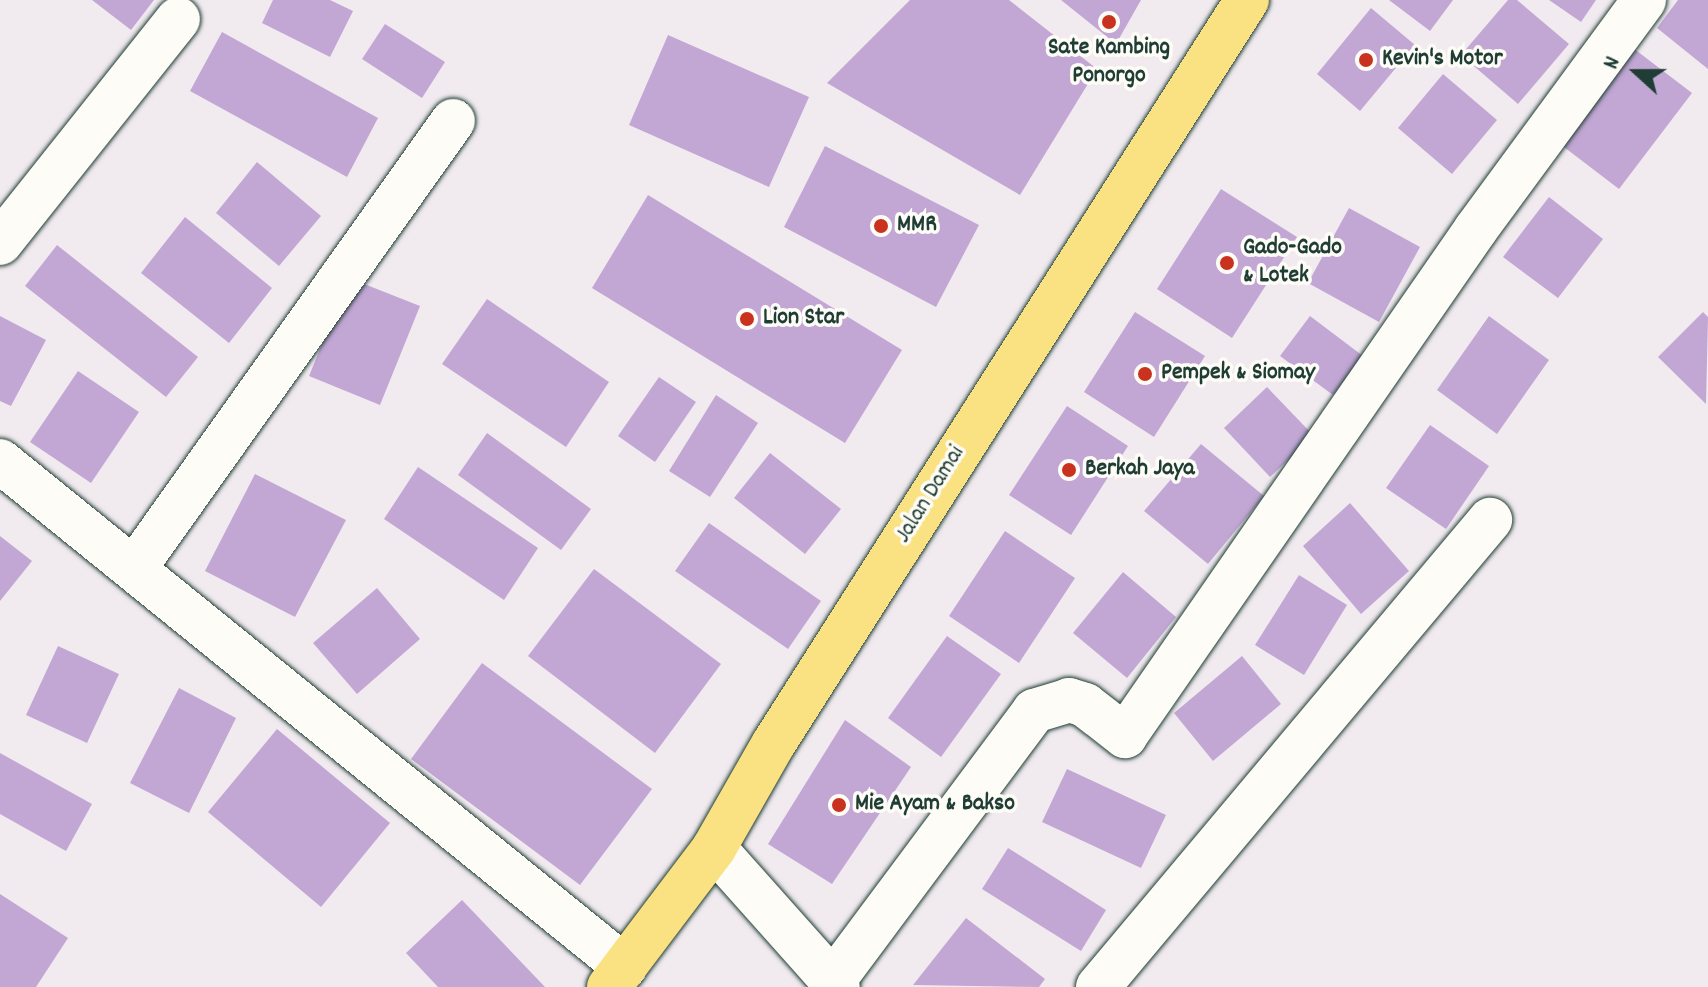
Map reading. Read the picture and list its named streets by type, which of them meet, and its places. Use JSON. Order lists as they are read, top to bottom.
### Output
{
  "streets": {
    "main road": ["Jalan Damai"]
  },
  "places": [
    "Sate Kambing Ponorgo",
    "Kevin's Motor",
    "MMR",
    "Gado-Gado & Lotek",
    "Lion Star",
    "Pempek & Siomay",
    "Berkah Jaya",
    "Mie Ayam & Bakso"
  ],
  "north": "left"
}
